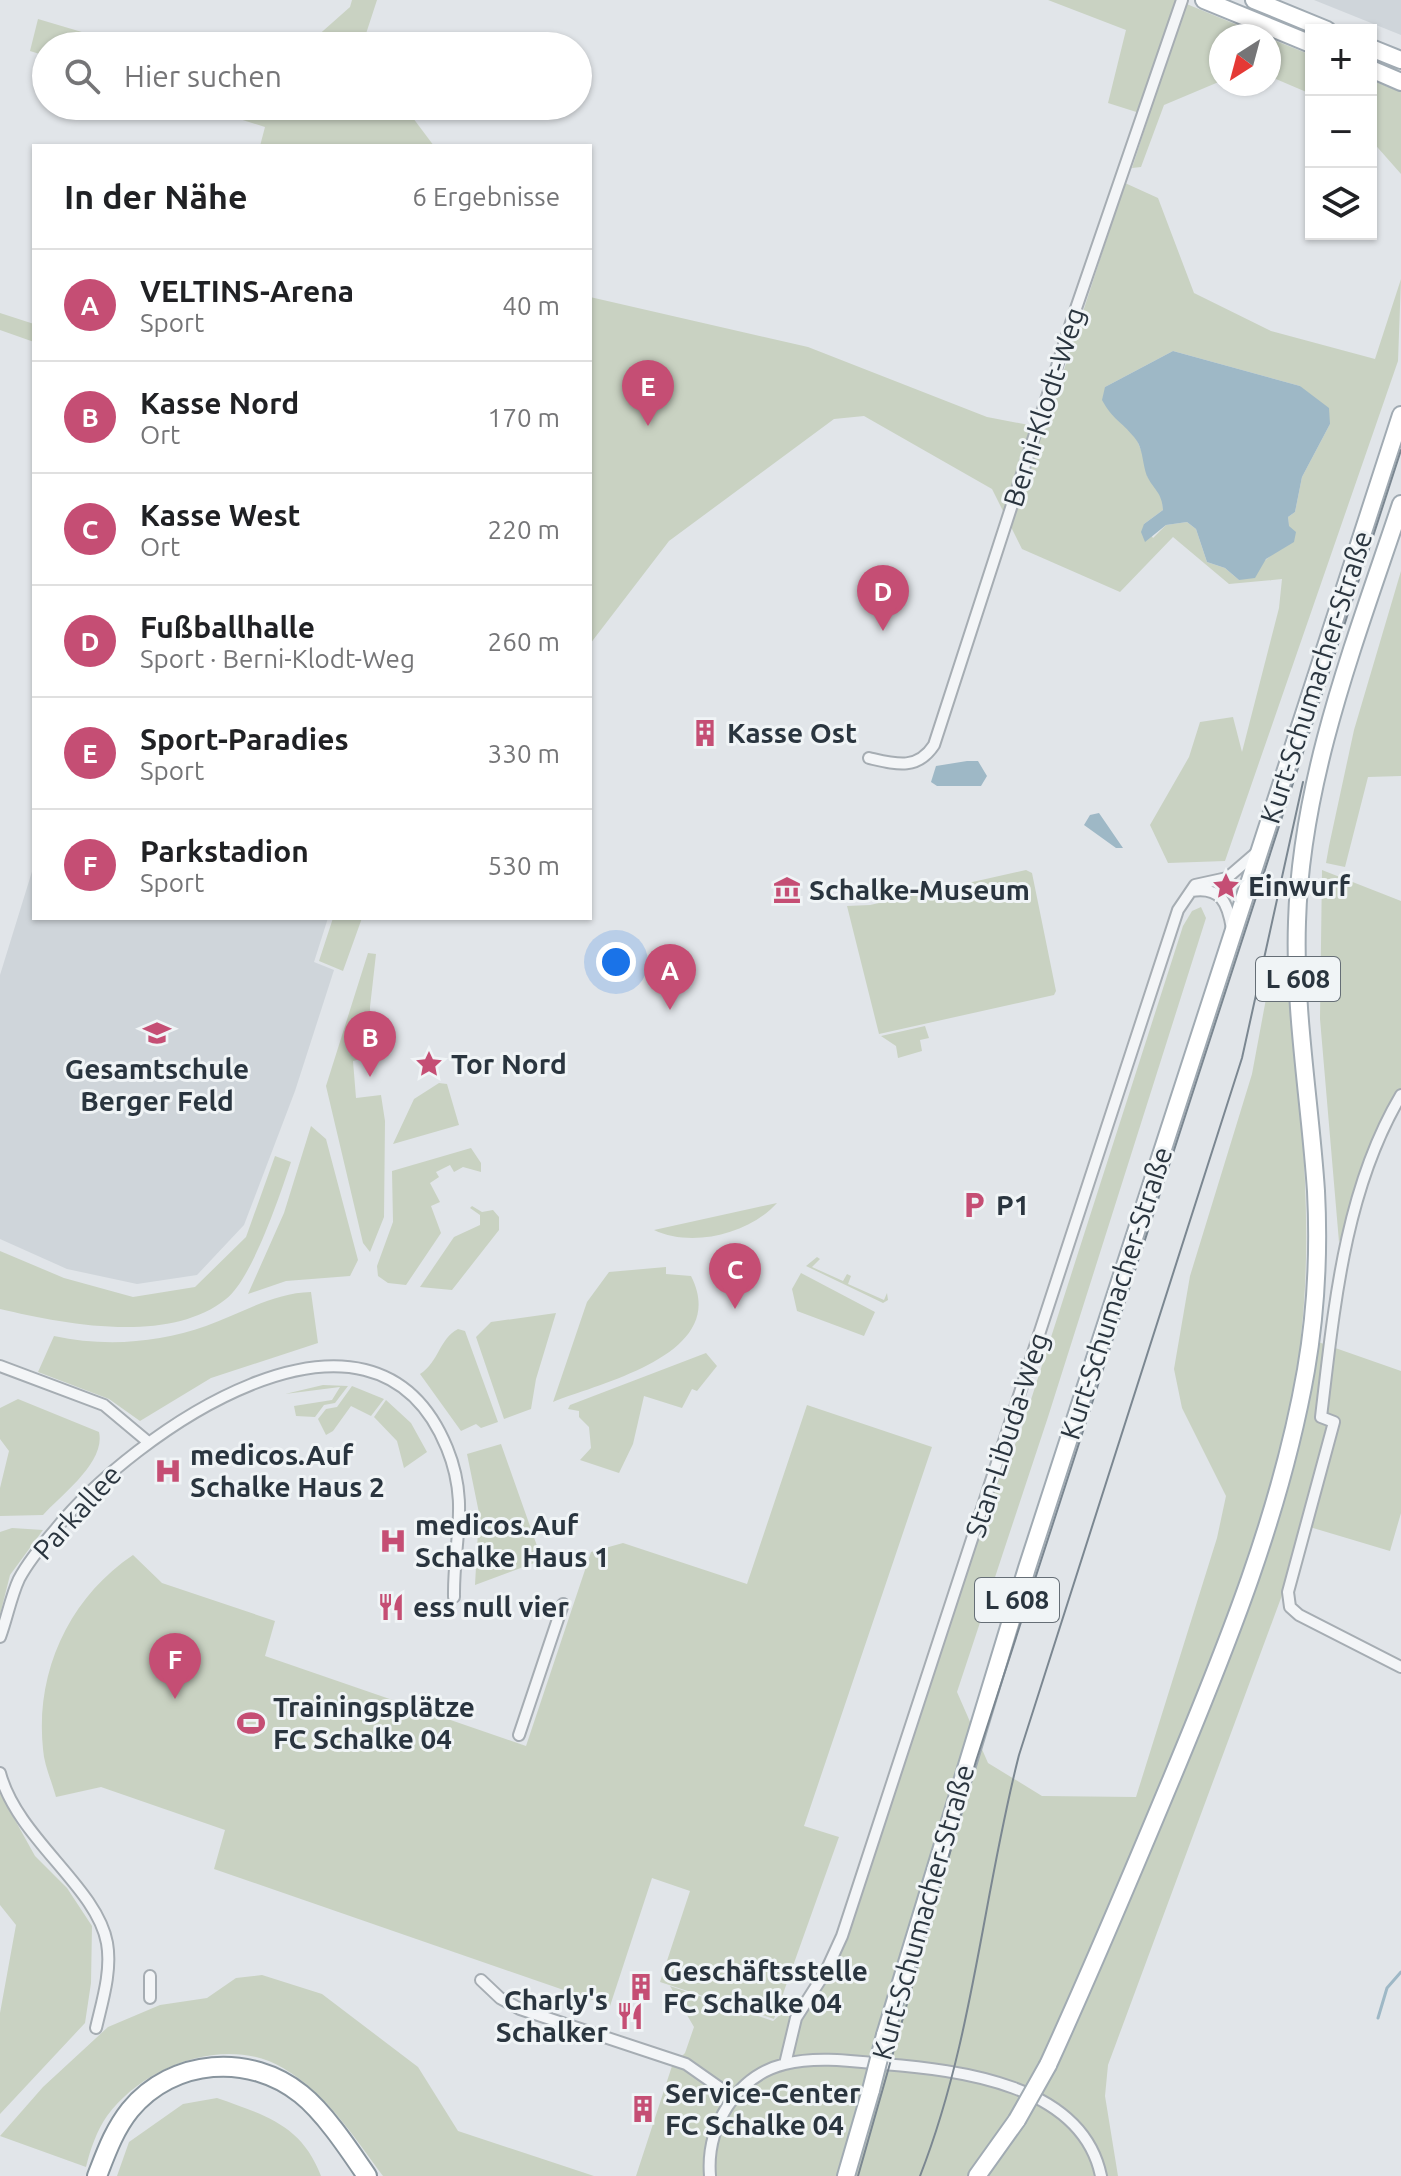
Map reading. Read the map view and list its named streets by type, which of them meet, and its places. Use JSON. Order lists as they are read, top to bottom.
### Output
{
  "streets": {
    "main road": ["Kurt-Schumacher-Straße", "L 608"],
    "street": ["Berni-Klodt-Weg", "Stan-Libuda-Weg", "Parkallee"]
  },
  "places": {
    "building": ["Kasse Ost", "Geschäftsstelle FC Schalke 04", "Service-Center FC Schalke 04"],
    "place": ["Einwurf", "Tor Nord"],
    "museum": ["Schalke-Museum"],
    "school or university": ["Gesamtschule Berger Feld"],
    "parking": ["P1"],
    "hospital": ["medicos.Auf Schalke Haus 2", "medicos.Auf Schalke Haus 1"],
    "restaurant": ["ess null vier", "Charly's Schalker"],
    "sports": ["Trainingsplätze FC Schalke 04"]
  },
  "north": "bottom left",
  "page": {
    "map_buttons": ["+", "−"],
    "search": "Hier suchen",
    "heading": ["In der Nähe", "6 Ergebnisse"],
    "list": [
      {
        "mark": "A",
        "name": "VELTINS-Arena",
        "note": "Sport",
        "value": "40 m"
      },
      {
        "mark": "B",
        "name": "Kasse Nord",
        "note": "Ort",
        "value": "170 m"
      },
      {
        "mark": "C",
        "name": "Kasse West",
        "note": "Ort",
        "value": "220 m"
      },
      {
        "mark": "D",
        "name": "Fußballhalle",
        "note": "Sport · Berni-Klodt-Weg",
        "value": "260 m"
      },
      {
        "mark": "E",
        "name": "Sport-Paradies",
        "note": "Sport",
        "value": "330 m"
      },
      {
        "mark": "F",
        "name": "Parkstadion",
        "note": "Sport",
        "value": "530 m"
      }
    ],
    "pins": [
      "E",
      "D",
      "A",
      "B",
      "C",
      "F"
    ]
  }
}
